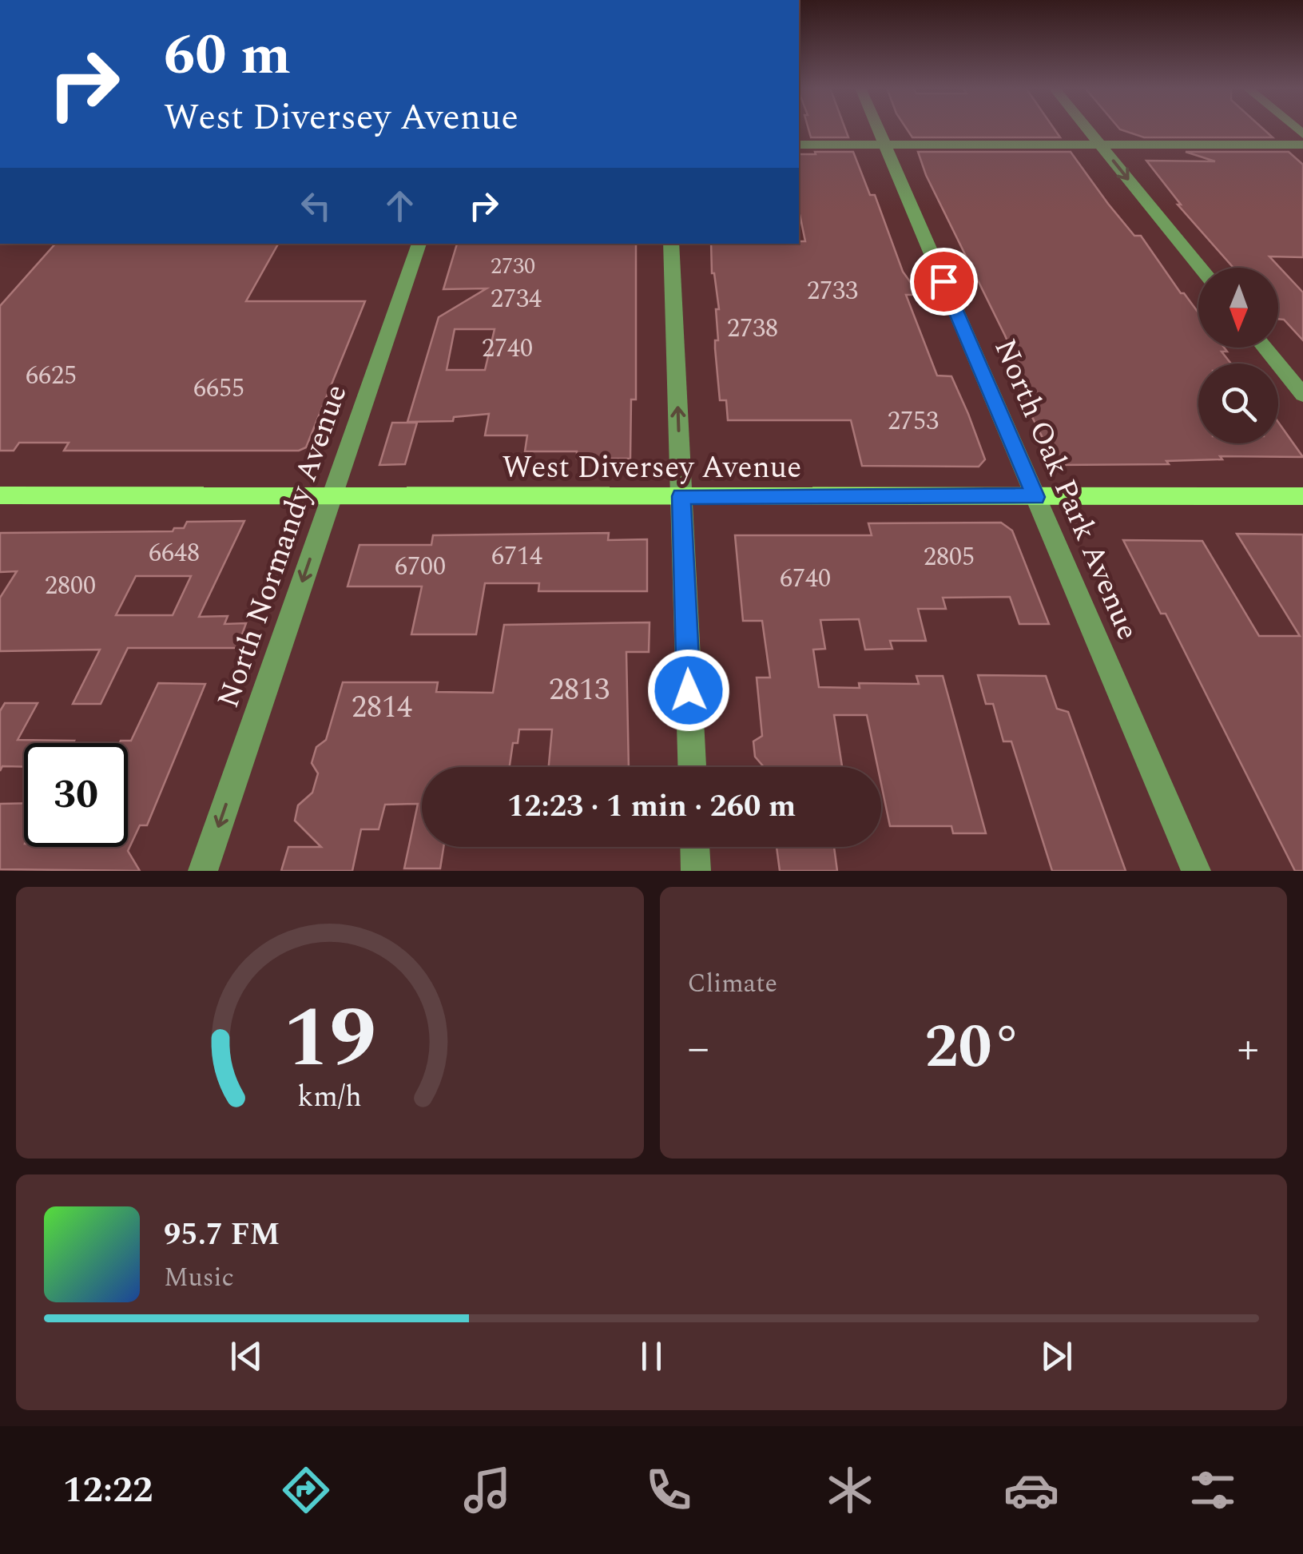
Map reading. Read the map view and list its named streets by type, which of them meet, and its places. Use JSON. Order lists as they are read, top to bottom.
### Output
{
  "streets": {
    "main road": ["West Diversey Avenue"],
    "street": ["North Oak Park Avenue", "North Normandy Avenue"]
  },
  "crossings": [
    ["West Diversey Avenue", "North Oak Park Avenue"],
    ["West Diversey Avenue", "North Normandy Avenue"]
  ],
  "one_way": ["North Normandy Avenue"],
  "house_numbers": [
    "2730",
    "2733",
    "2734",
    "2738",
    "2740",
    "6625",
    "6655",
    "2753",
    "6648",
    "6714",
    "2805",
    "6700",
    "6740",
    "2800",
    "2813",
    "2814"
  ],
  "north": "bottom",
  "page": {
    "turn": ["60 m", "West Diversey Avenue"],
    "limit": "30",
    "trip": "12:23 · 1 min · 260 m",
    "tile": "Climate",
    "heat": ["−", "20°", "+"],
    "song": ["95.7 FM", "Music"],
    "tabs": "12:22",
    "gauge": ["19", "km/h"]
  }
}
